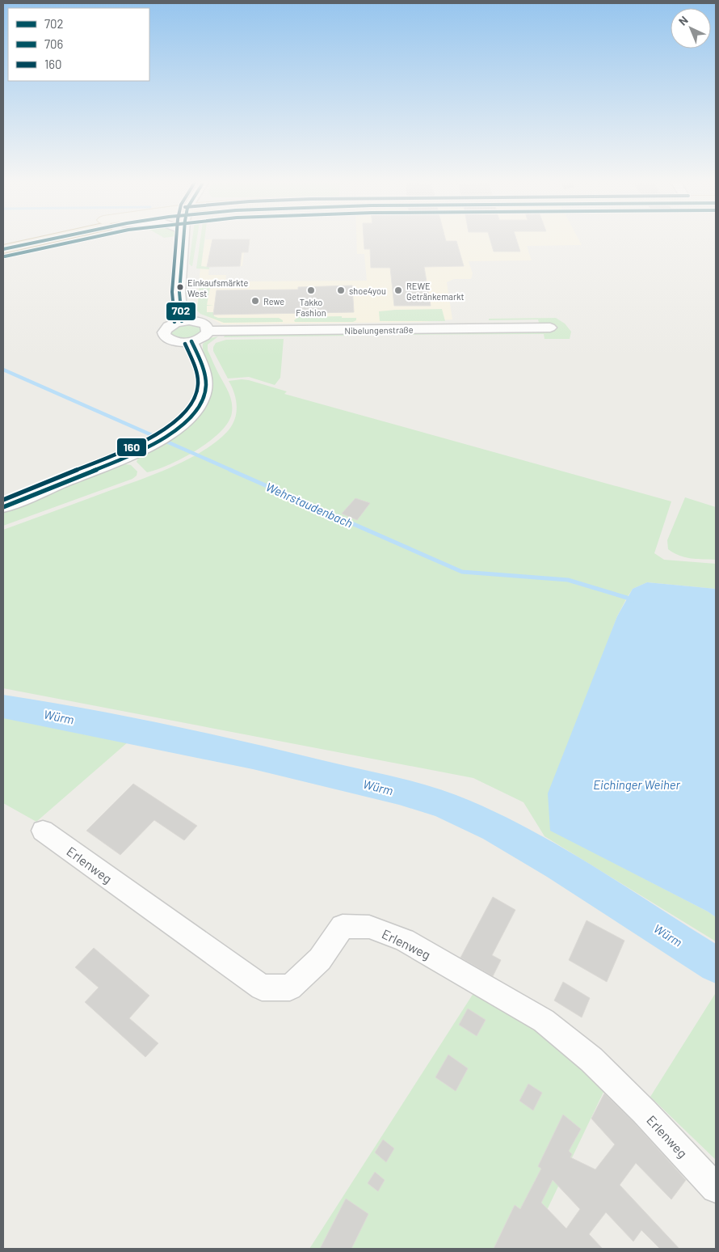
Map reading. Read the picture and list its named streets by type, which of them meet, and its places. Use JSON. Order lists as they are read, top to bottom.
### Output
{
  "streets": {
    "street": ["Nibelungenstraße", "Erlenweg"]
  },
  "water": ["Wehrstaudenbach", "Würm", "Eichinger Weiher"],
  "places": [
    "Einkaufsmärkte West",
    "Takko Fashion",
    "shoe4you",
    "REWE Getränkemarkt",
    "Rewe"
  ],
  "lines": ["transit line 702", "transit line 706", "transit line 160"],
  "legend": ["702", "706", "160"],
  "north": "top left"
}
